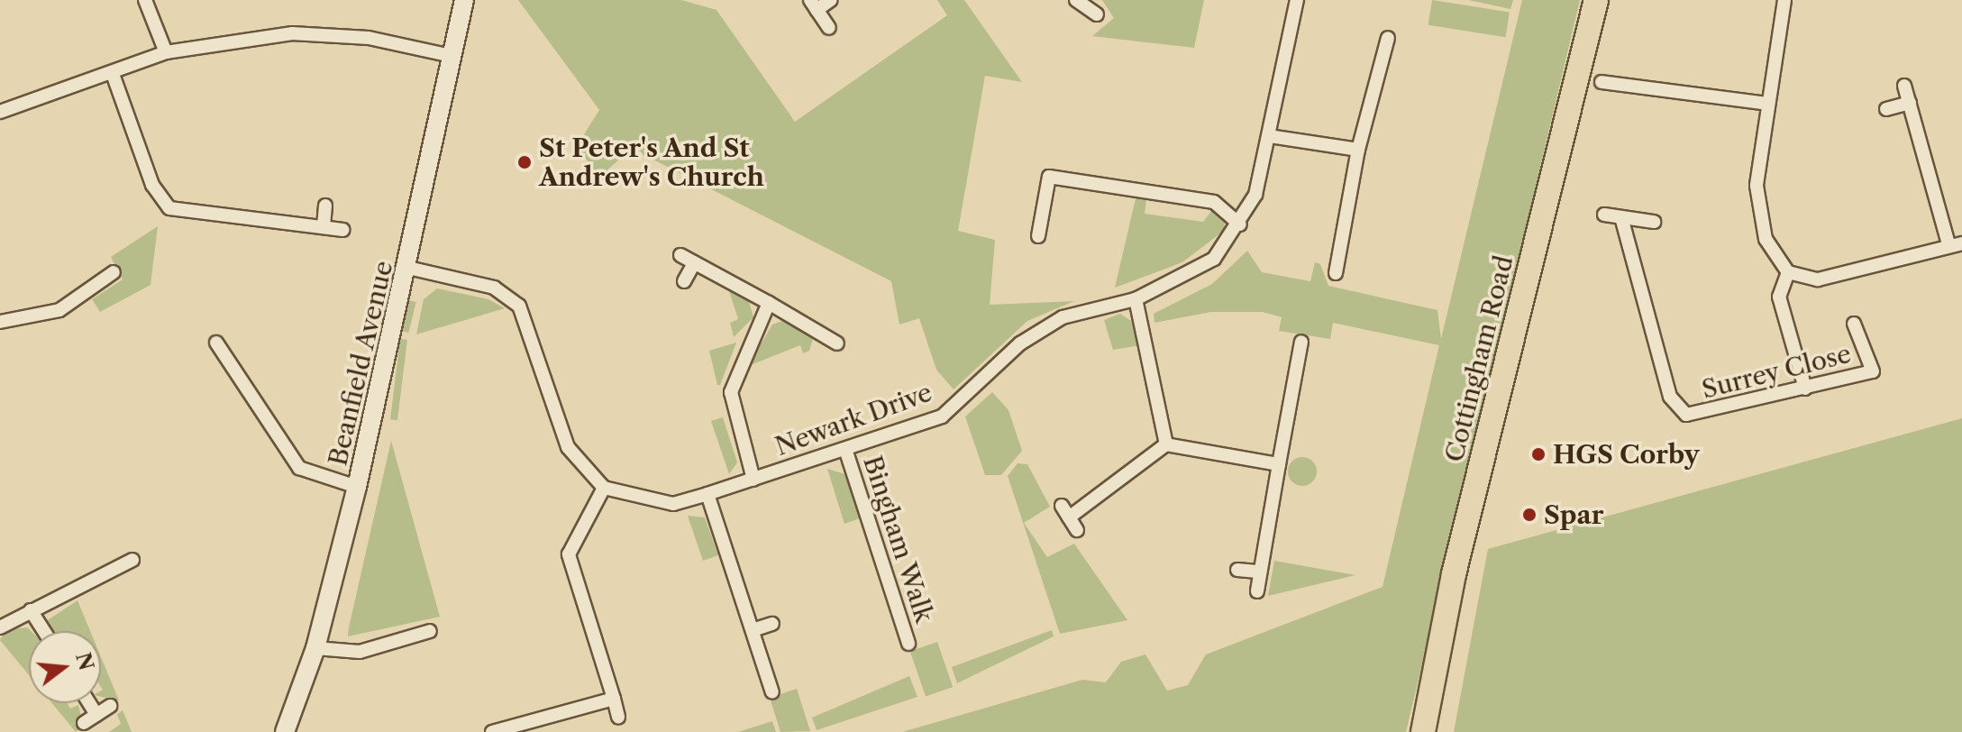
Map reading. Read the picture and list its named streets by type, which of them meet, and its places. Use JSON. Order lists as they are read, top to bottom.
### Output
{
  "streets": {
    "highway": ["Cottingham Road"],
    "street": [
      "Beanfield Avenue",
      "Surrey Close",
      "Newark Drive",
      "Bingham Walk"
    ]
  },
  "crossings": [
    ["Newark Drive", "Bingham Walk"]
  ],
  "places": ["St Peter's And St Andrew's Church", "HGS Corby", "Spar"],
  "north": "right"
}
